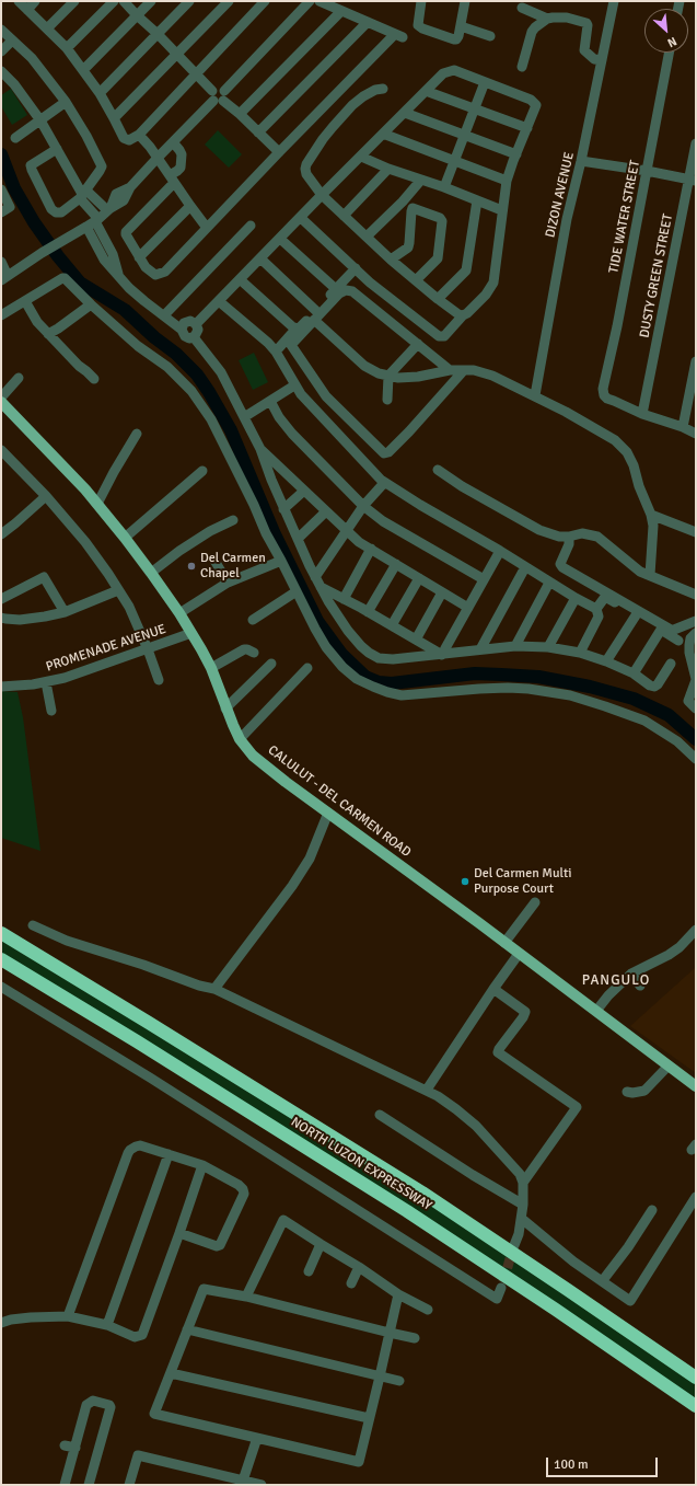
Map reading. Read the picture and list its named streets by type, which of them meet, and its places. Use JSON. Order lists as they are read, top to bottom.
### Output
{
  "streets": {
    "highway": ["NORTH LUZON EXPRESSWAY"],
    "main road": ["CALULUT - DEL CARMEN ROAD"],
    "street": [
      "DIZON AVENUE",
      "TIDE WATER STREET",
      "DUSTY GREEN STREET",
      "PROMENADE AVENUE"
    ]
  },
  "crossings": [
    ["TIDE WATER STREET", "DUSTY GREEN STREET"],
    ["PROMENADE AVENUE", "CALULUT - DEL CARMEN ROAD"]
  ],
  "districts": ["PANGULO"],
  "places": ["Del Carmen Chapel", "Del Carmen Multi Purpose Court"],
  "scale_bar": "100 m",
  "north": "bottom right"
}
